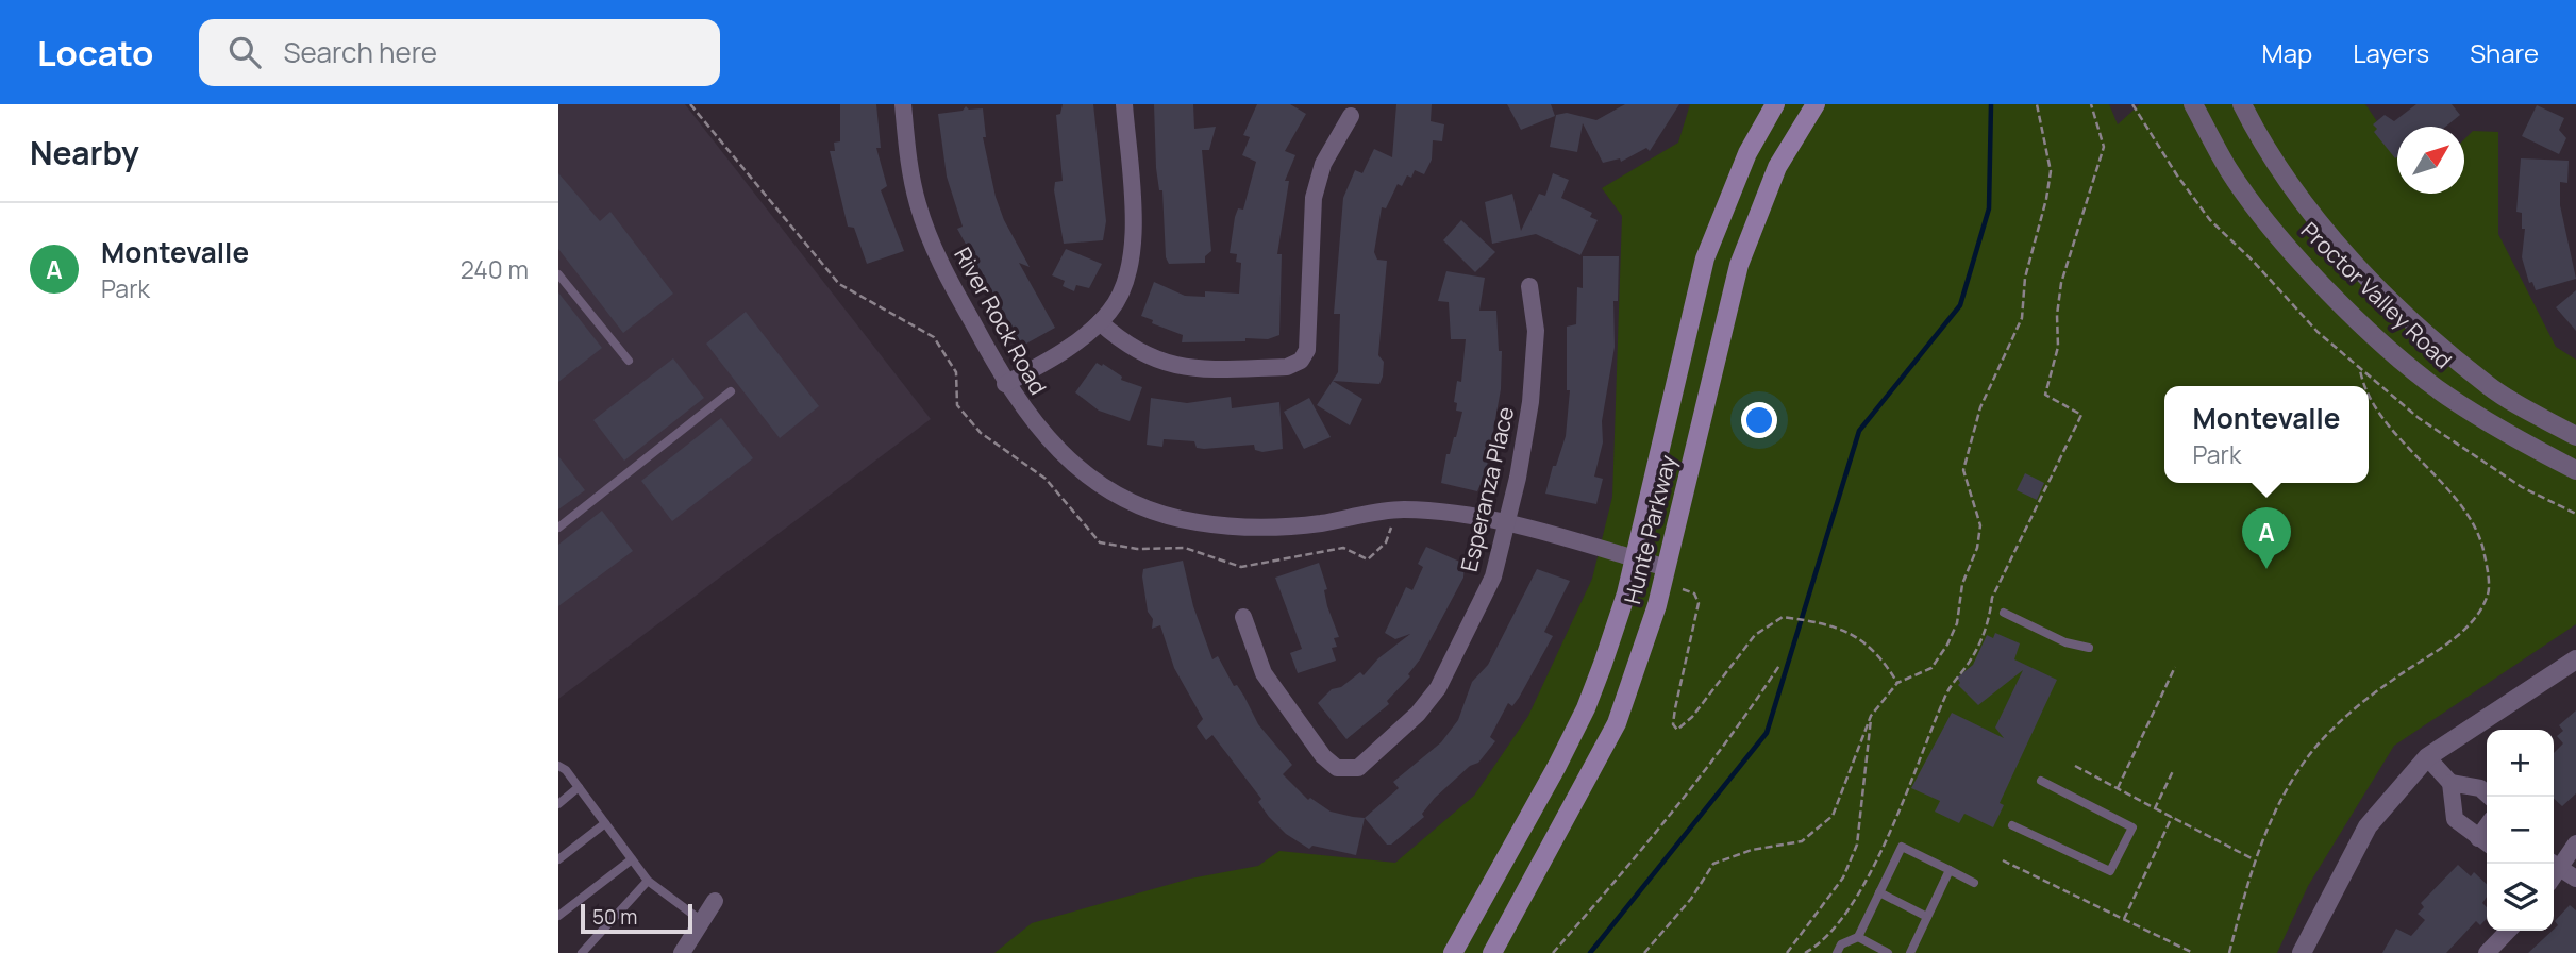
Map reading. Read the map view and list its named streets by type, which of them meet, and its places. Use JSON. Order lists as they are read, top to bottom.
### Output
{
  "streets": {
    "main road": ["Hunte Parkway"],
    "street": ["Proctor Valley Road", "River Rock Road", "Esperanza Place"]
  },
  "crossings": [
    ["River Rock Road", "Esperanza Place"],
    ["River Rock Road", "Hunte Parkway"]
  ],
  "scale_bar": "50 m",
  "north": "top right",
  "page": {
    "header": "Locato",
    "search": "Search here",
    "nav": ["Map", "Layers", "Share"],
    "heading": "Nearby",
    "list": [
      {
        "mark": "A",
        "name": "Montevalle",
        "note": "Park",
        "value": "240 m"
      }
    ],
    "popup": ["Montevalle", "Park"],
    "pins": "A",
    "map_buttons": ["+", "−"],
    "scale": "50 m"
  }
}
